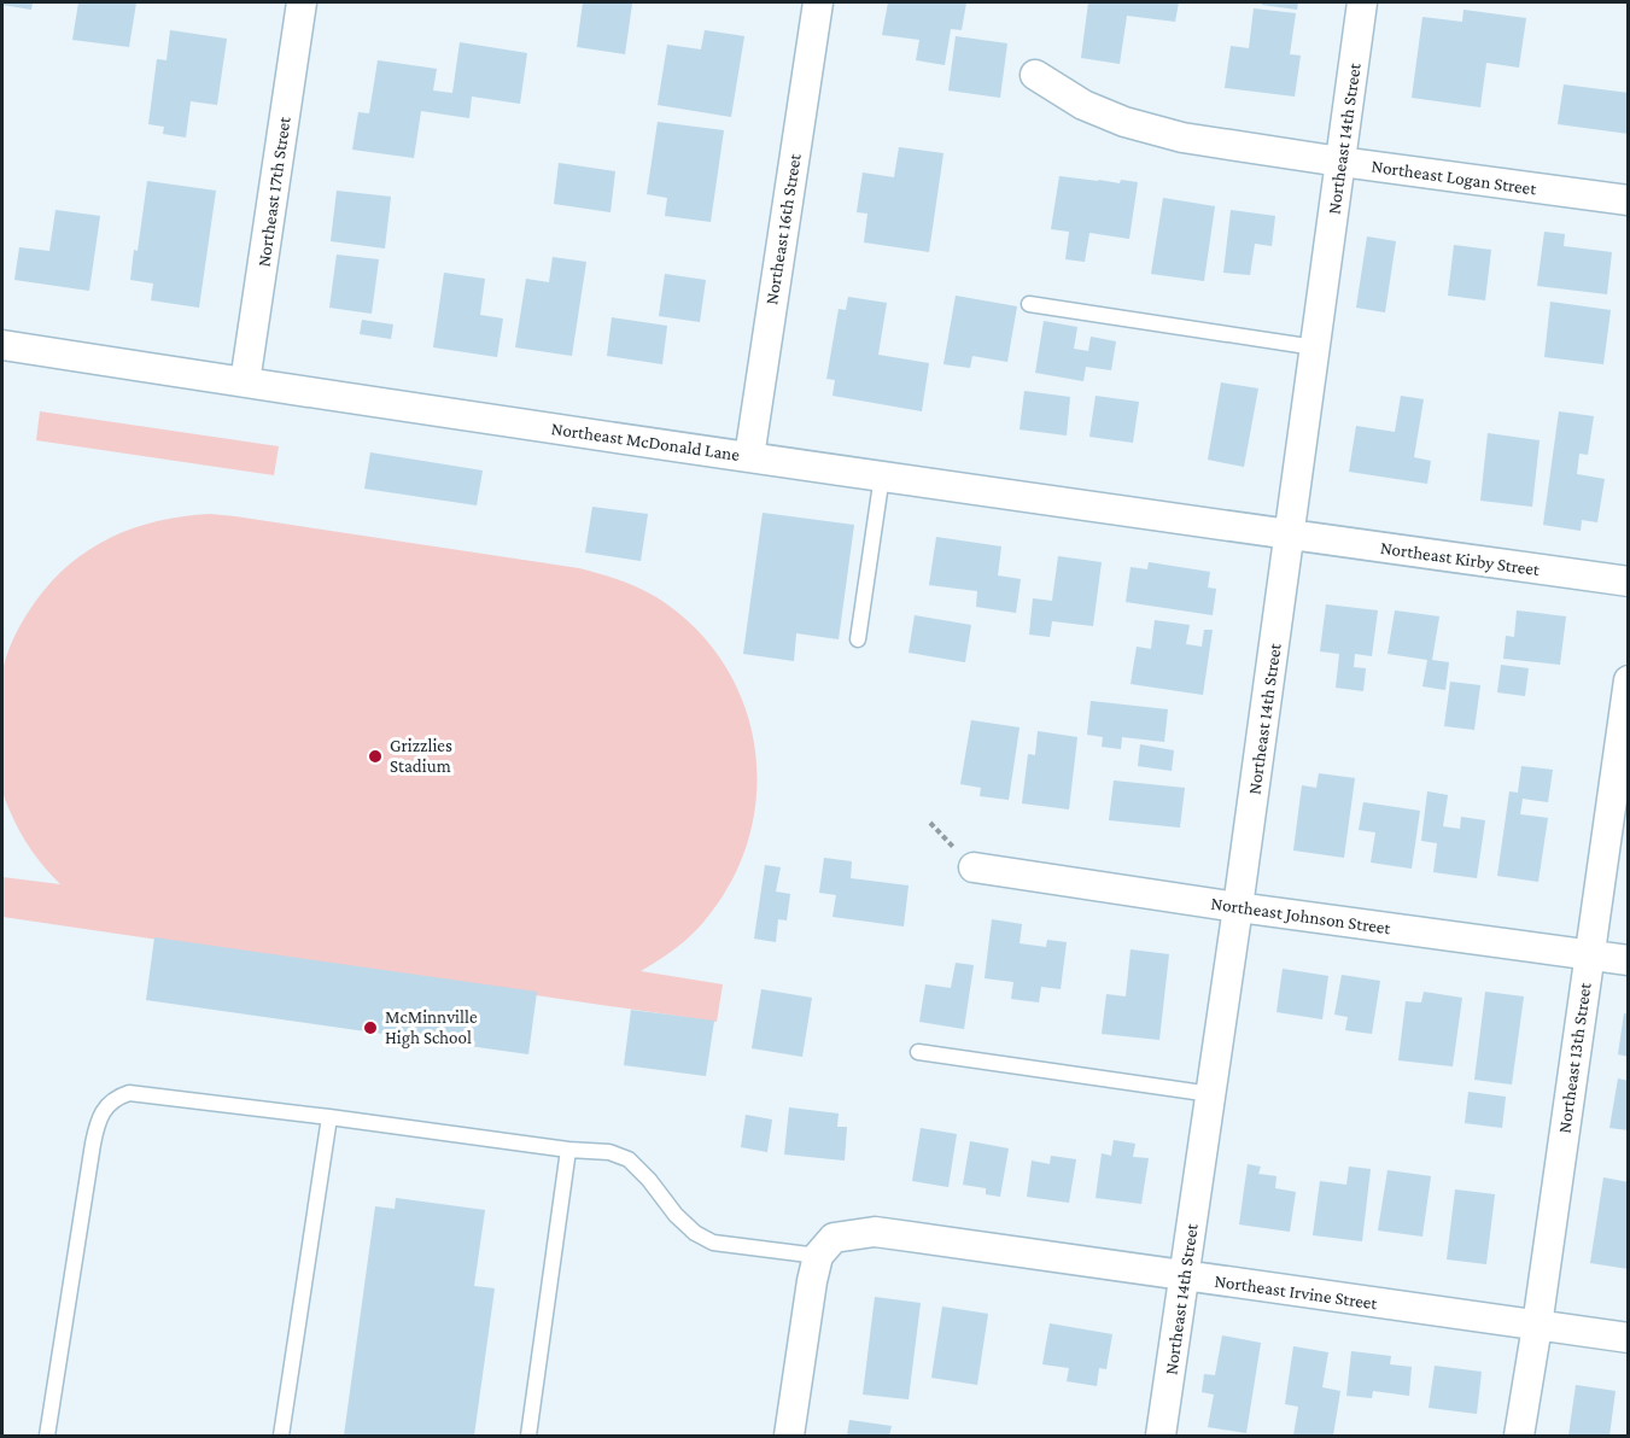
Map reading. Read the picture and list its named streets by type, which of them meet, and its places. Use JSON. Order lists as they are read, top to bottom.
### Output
{
  "streets": {
    "street": [
      "Northeast 14th Street",
      "Northeast Logan Street",
      "Northeast 17th Street",
      "Northeast 16th Street",
      "Northeast McDonald Lane",
      "Northeast Kirby Street",
      "Northeast Johnson Street",
      "Northeast 13th Street",
      "Northeast Irvine Street"
    ]
  },
  "crossings": [
    ["Northeast 14th Street", "Northeast Logan Street"],
    ["Northeast 14th Street", "Northeast McDonald Lane"],
    ["Northeast 14th Street", "Northeast Kirby Street"],
    ["Northeast 14th Street", "Northeast Johnson Street"],
    ["Northeast 14th Street", "Northeast Irvine Street"],
    ["Northeast 17th Street", "Northeast McDonald Lane"],
    ["Northeast 16th Street", "Northeast McDonald Lane"],
    ["Northeast McDonald Lane", "Northeast Kirby Street"],
    ["Northeast Johnson Street", "Northeast 13th Street"],
    ["Northeast 13th Street", "Northeast Irvine Street"]
  ],
  "places": ["Grizzlies Stadium", "McMinnville High School"]
}
